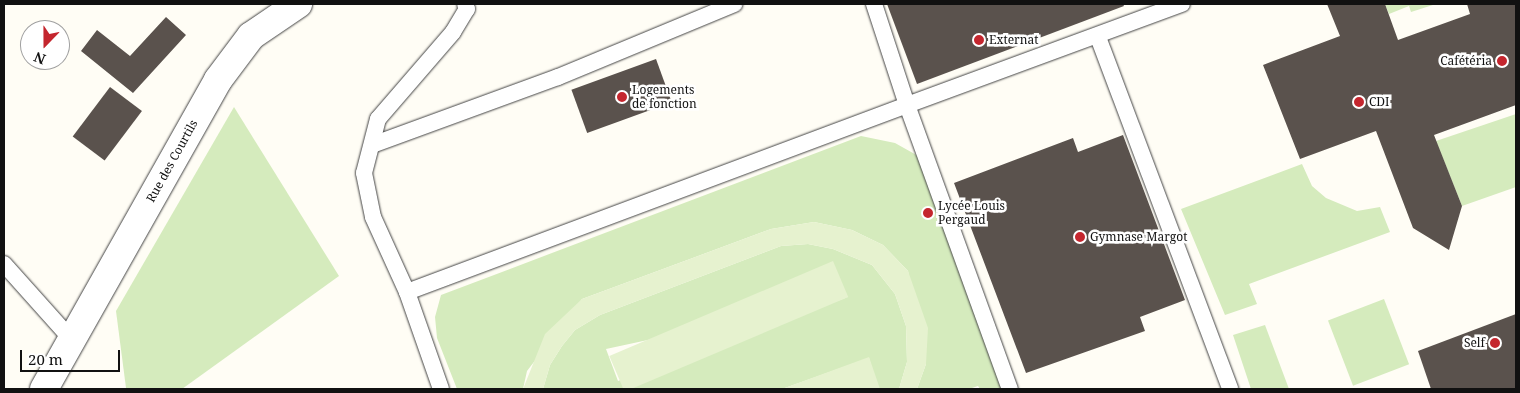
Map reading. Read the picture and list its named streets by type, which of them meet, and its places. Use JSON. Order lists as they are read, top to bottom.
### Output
{
  "streets": {
    "street": ["Rue des Courtils"]
  },
  "places": [
    "Externat",
    "Cafétéria",
    "Logements de fonction",
    "CDI",
    "Lycée Louis Pergaud",
    "Gymnase Margot",
    "Self"
  ],
  "scale_bar": "20 m",
  "north": "bottom"
}
